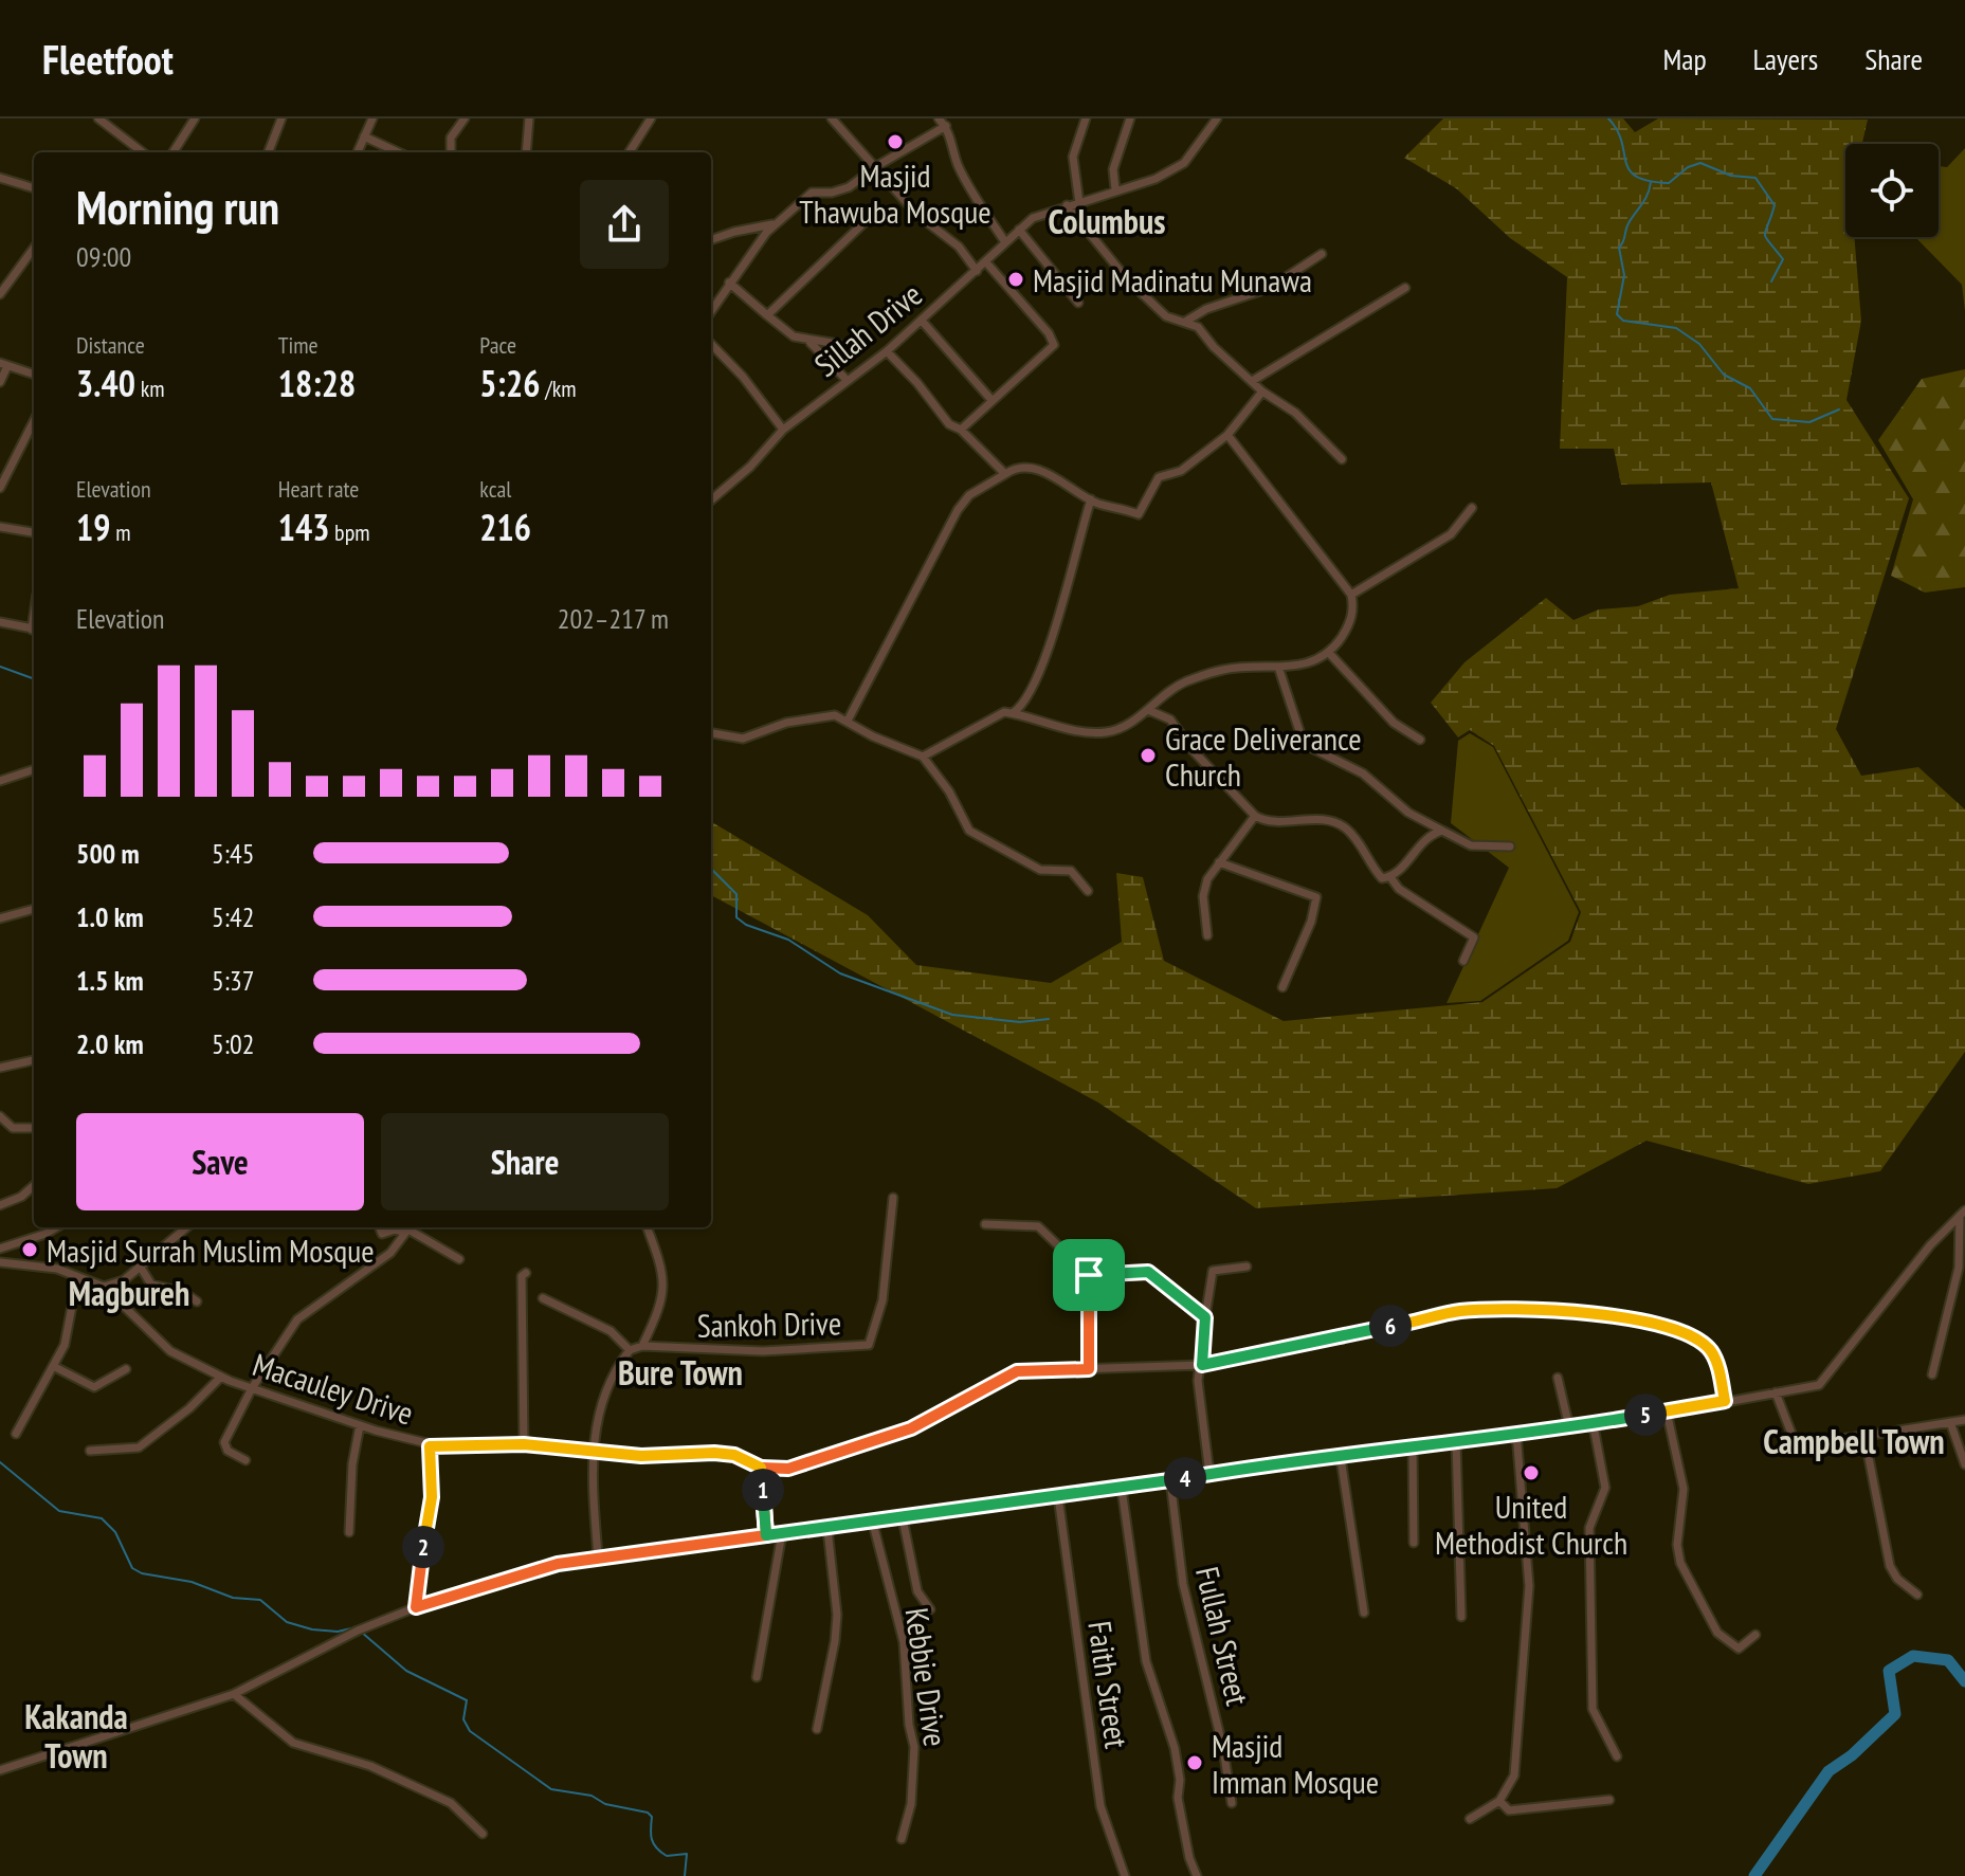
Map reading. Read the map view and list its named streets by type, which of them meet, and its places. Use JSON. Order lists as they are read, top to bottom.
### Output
{
  "streets": {
    "street": [
      "Sillah Drive",
      "Sankoh Drive",
      "Macauley Drive",
      "Fullah Street",
      "Kebbie Drive",
      "Faith Street"
    ]
  },
  "districts": [
    "Columbus",
    "Magbureh",
    "Bure Town",
    "Campbell Town",
    "Kakanda Town"
  ],
  "places": [
    "Masjid Thawuba Mosque",
    "Masjid Madinatu Munawa",
    "Grace Deliverance Church",
    "Masjid Surrah Muslim Mosque",
    "United Methodist Church",
    "Masjid Imman Mosque"
  ],
  "page": {
    "header": "Fleetfoot",
    "nav": ["Map", "Layers", "Share"],
    "heading": ["Morning run", "09:00"],
    "stats": [
      ["Distance", "3.40 km"],
      ["Time", "18:28"],
      ["Pace", "5:26 /km"],
      ["Elevation", "19 m"],
      ["Heart rate", "143 bpm"],
      ["kcal", "216"]
    ],
    "chart": ["Elevation", "202–217 m"],
    "list": [
      {
        "name": "500 m",
        "note": "5:45"
      },
      {
        "name": "1.0 km",
        "note": "5:42"
      },
      {
        "name": "1.5 km",
        "note": "5:37"
      },
      {
        "name": "2.0 km",
        "note": "5:02"
      }
    ],
    "buttons": ["Save", "Share"],
    "pins": [
      "6",
      "5",
      "4",
      "1",
      "2"
    ]
  }
}
